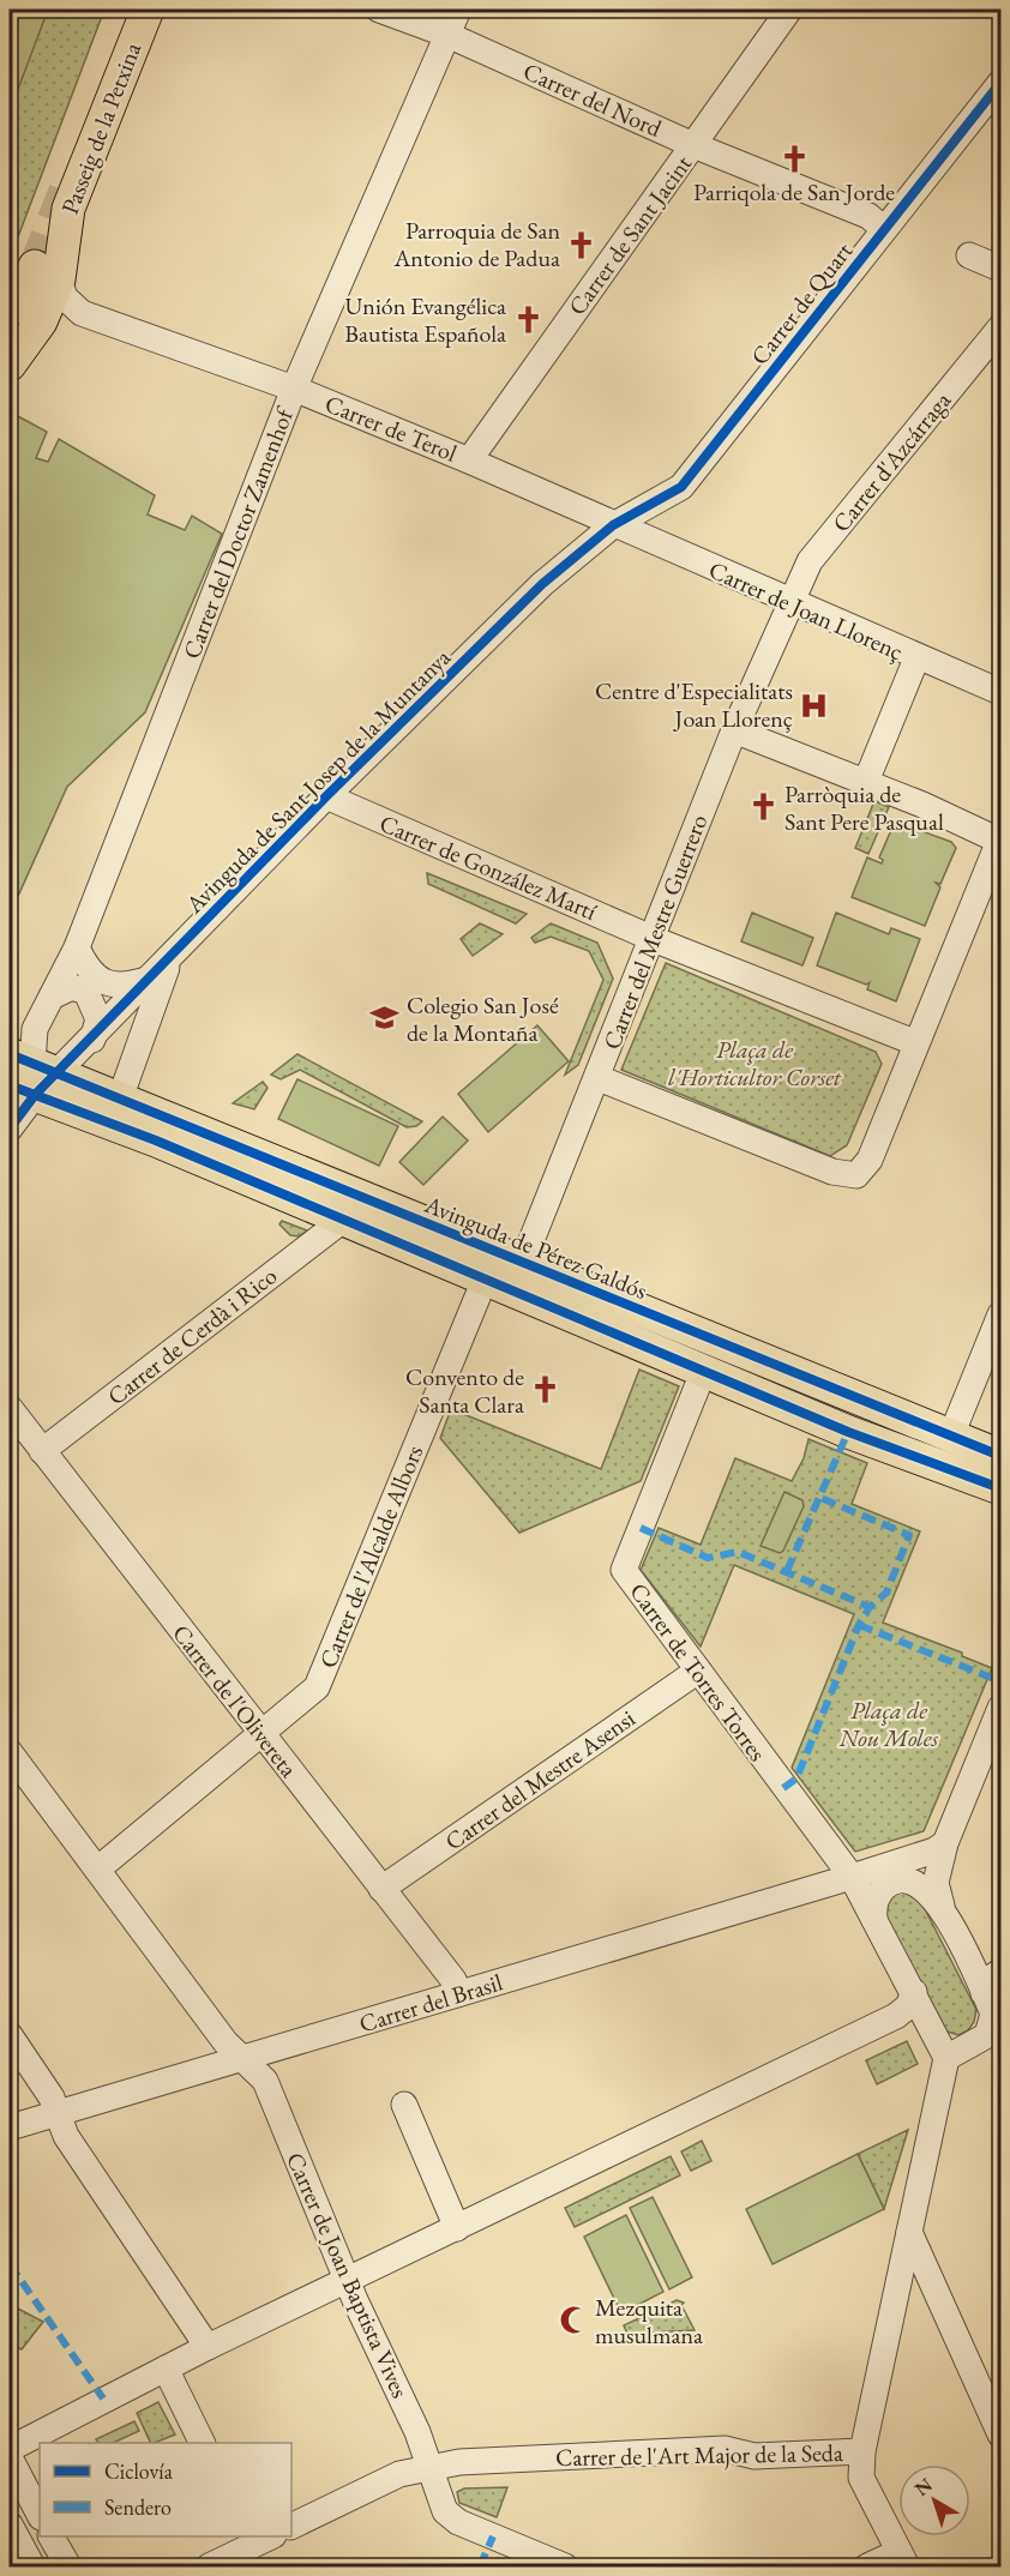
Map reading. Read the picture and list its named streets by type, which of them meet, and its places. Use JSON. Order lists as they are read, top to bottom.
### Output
{
  "streets": {
    "main road": ["Passeig de la Petxina", "Avinguda de Pérez Galdós"],
    "street": [
      "Carrer del Nord",
      "Carrer de Sant Jacint",
      "Carrer de Quart",
      "Carrer de Terol",
      "Carrer d'Azcárraga",
      "Carrer del Doctor Zamenhof",
      "Carrer de Joan Llorenç",
      "Avinguda de Sant Josep de la Muntanya",
      "Carrer de González Martí",
      "Carrer del Mestre Guerrero",
      "Carrer de Cerdà i Rico",
      "Carrer de l'Alcalde Albors",
      "Carrer de Torres Torres",
      "Carrer de l'Olivereta",
      "Carrer del Mestre Asensi",
      "Carrer del Brasil",
      "Carrer de Joan Baptista Vives",
      "Carrer de l'Art Major de la Seda"
    ]
  },
  "crossings": [
    ["Carrer del Nord", "Carrer de Sant Jacint"],
    ["Carrer del Nord", "Carrer de Quart"],
    ["Carrer del Nord", "Carrer del Doctor Zamenhof"],
    ["Passeig de la Petxina", "Carrer de Terol"],
    ["Carrer de Sant Jacint", "Carrer de Terol"],
    ["Carrer de Quart", "Carrer de Terol"],
    ["Carrer de Quart", "Carrer de Joan Llorenç"],
    ["Carrer de Quart", "Avinguda de Sant Josep de la Muntanya"],
    ["Carrer de Terol", "Carrer del Doctor Zamenhof"],
    ["Carrer de Terol", "Carrer de Joan Llorenç"],
    ["Carrer de Terol", "Avinguda de Sant Josep de la Muntanya"],
    ["Carrer d'Azcárraga", "Carrer de Joan Llorenç"],
    ["Carrer d'Azcárraga", "Carrer del Mestre Guerrero"],
    ["Carrer del Doctor Zamenhof", "Avinguda de Sant Josep de la Muntanya"],
    ["Carrer del Doctor Zamenhof", "Avinguda de Pérez Galdós"],
    ["Carrer de Joan Llorenç", "Avinguda de Sant Josep de la Muntanya"],
    ["Carrer de Joan Llorenç", "Carrer del Mestre Guerrero"],
    ["Avinguda de Sant Josep de la Muntanya", "Carrer de González Martí"],
    ["Avinguda de Sant Josep de la Muntanya", "Avinguda de Pérez Galdós"],
    ["Carrer de González Martí", "Carrer del Mestre Guerrero"],
    ["Carrer del Mestre Guerrero", "Avinguda de Pérez Galdós"],
    ["Avinguda de Pérez Galdós", "Carrer de Cerdà i Rico"],
    ["Avinguda de Pérez Galdós", "Carrer de l'Alcalde Albors"],
    ["Avinguda de Pérez Galdós", "Carrer de Torres Torres"],
    ["Carrer de Cerdà i Rico", "Carrer de l'Olivereta"],
    ["Carrer de l'Alcalde Albors", "Carrer de l'Olivereta"],
    ["Carrer de l'Alcalde Albors", "Carrer de Joan Baptista Vives"],
    ["Carrer de Torres Torres", "Carrer del Mestre Asensi"],
    ["Carrer de Torres Torres", "Carrer del Brasil"],
    ["Carrer de l'Olivereta", "Carrer del Mestre Asensi"],
    ["Carrer de l'Olivereta", "Carrer del Brasil"],
    ["Carrer del Brasil", "Carrer de Joan Baptista Vives"],
    ["Carrer de Joan Baptista Vives", "Carrer de l'Art Major de la Seda"]
  ],
  "parks": ["Plaça de l'Horticultor Corset", "Plaça de Nou Moles"],
  "places": {
    "church": [
      "Parriqola de San Jorde",
      "Parroquia de San Antonio de Padua",
      "Unión Evangélica Bautista Española",
      "Parròquia de Sant Pere Pasqual",
      "Convento de Santa Clara"
    ],
    "hospital": ["Centre d'Especialitats Joan Llorenç"],
    "school or university": ["Colegio San José de la Montaña"],
    "mosque": ["Mezquita musulmana"]
  },
  "legend": ["Ciclovía", "Sendero"],
  "north": "top left"
}
